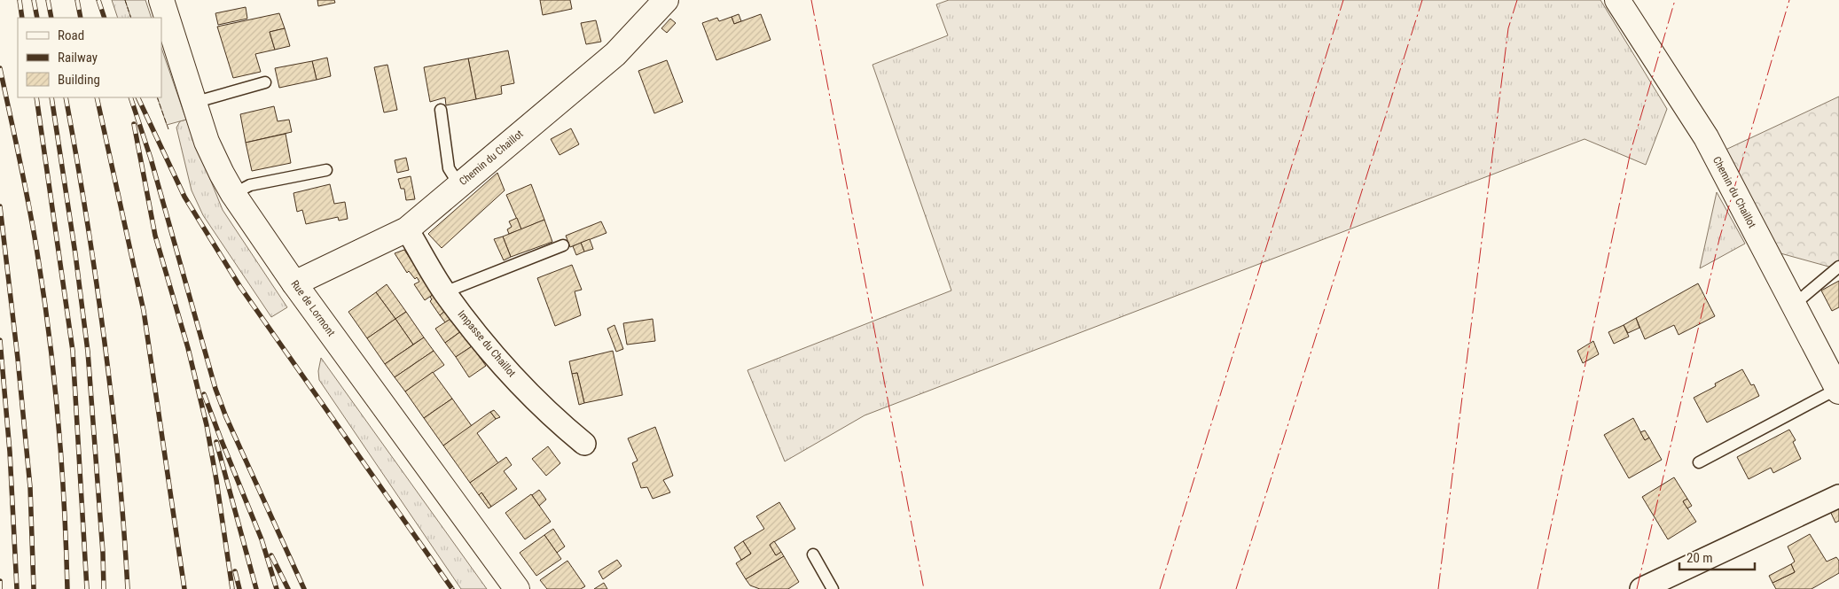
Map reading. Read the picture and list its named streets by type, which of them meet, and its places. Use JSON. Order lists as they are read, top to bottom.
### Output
{
  "streets": {
    "street": ["Chemin du Chaillot", "Rue de Lormont", "Impasse du Chaillot"]
  },
  "crossings": [
    ["Chemin du Chaillot", "Rue de Lormont"],
    ["Chemin du Chaillot", "Impasse du Chaillot"]
  ],
  "legend": ["Road", "Railway", "Building"],
  "scale_bar": "20 m"
}
